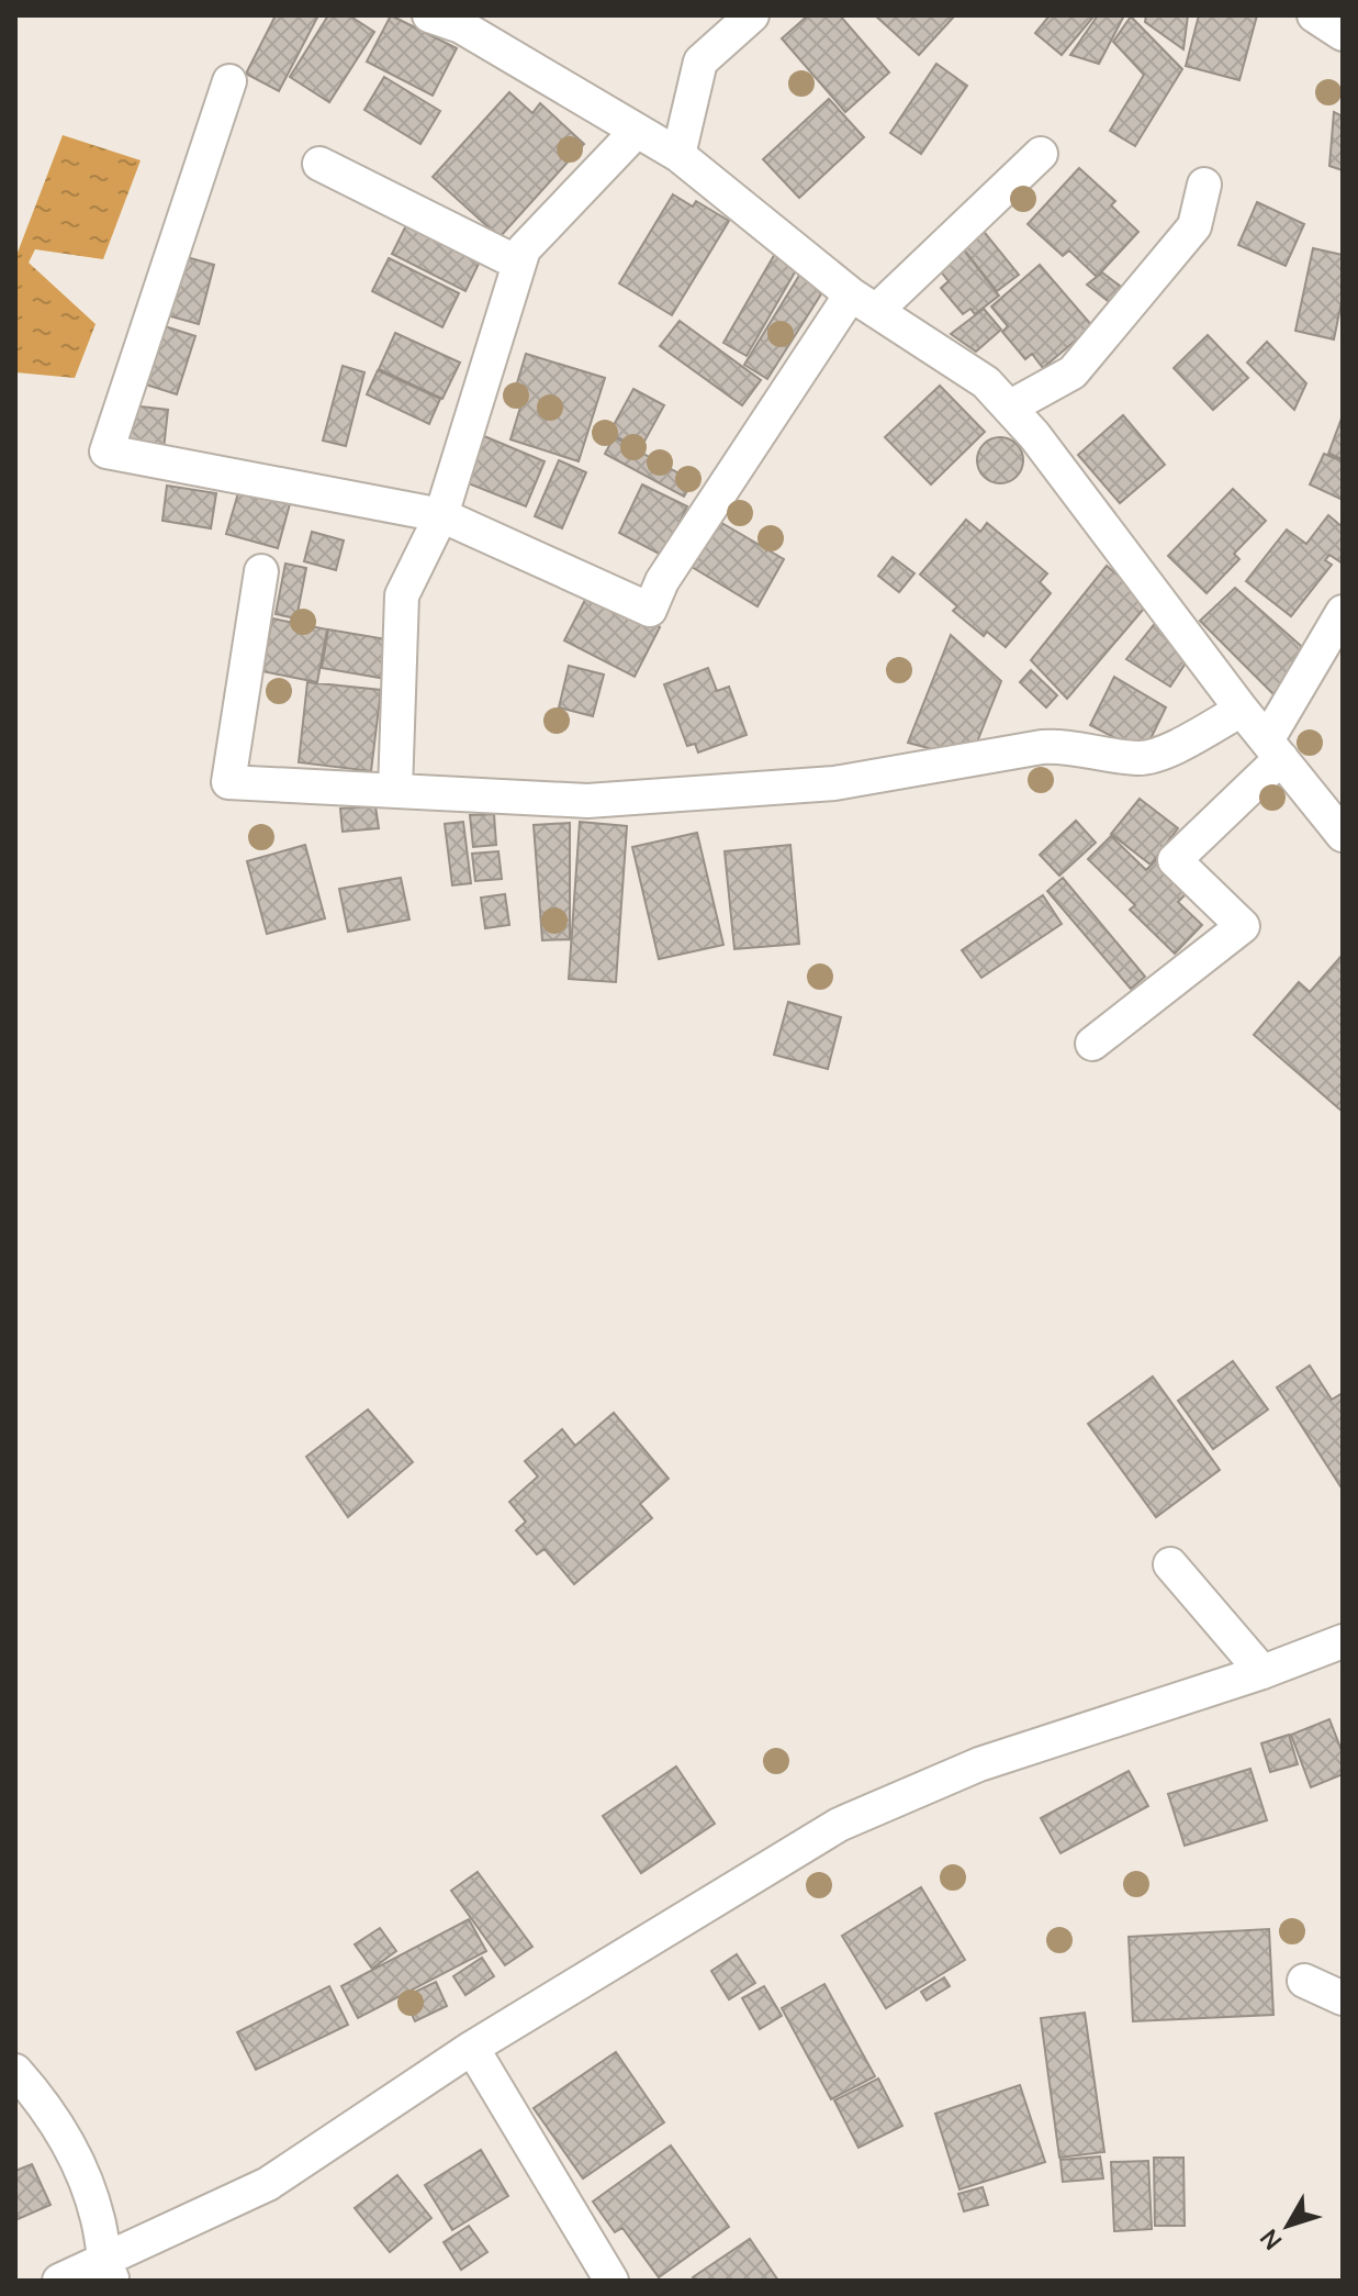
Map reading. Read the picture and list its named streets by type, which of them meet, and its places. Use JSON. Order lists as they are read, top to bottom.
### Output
{
  "north": "bottom left"
}
